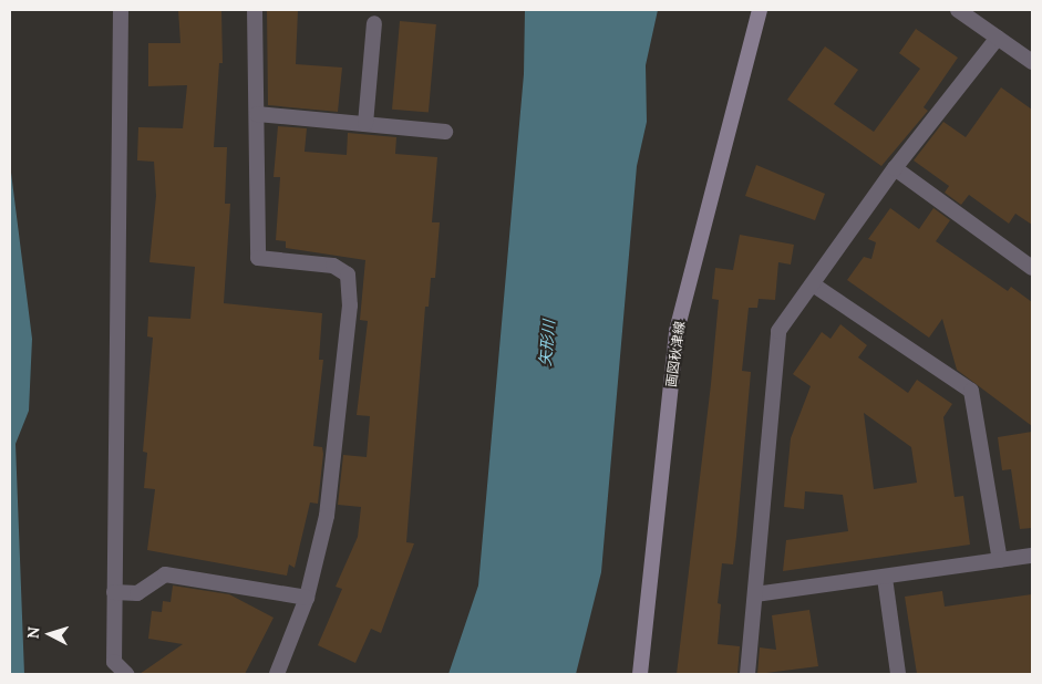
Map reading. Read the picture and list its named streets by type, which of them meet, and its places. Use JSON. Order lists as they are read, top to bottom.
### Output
{
  "streets": {
    "main road": ["画図秋津線"]
  },
  "water": ["矢形川"],
  "north": "left"
}
